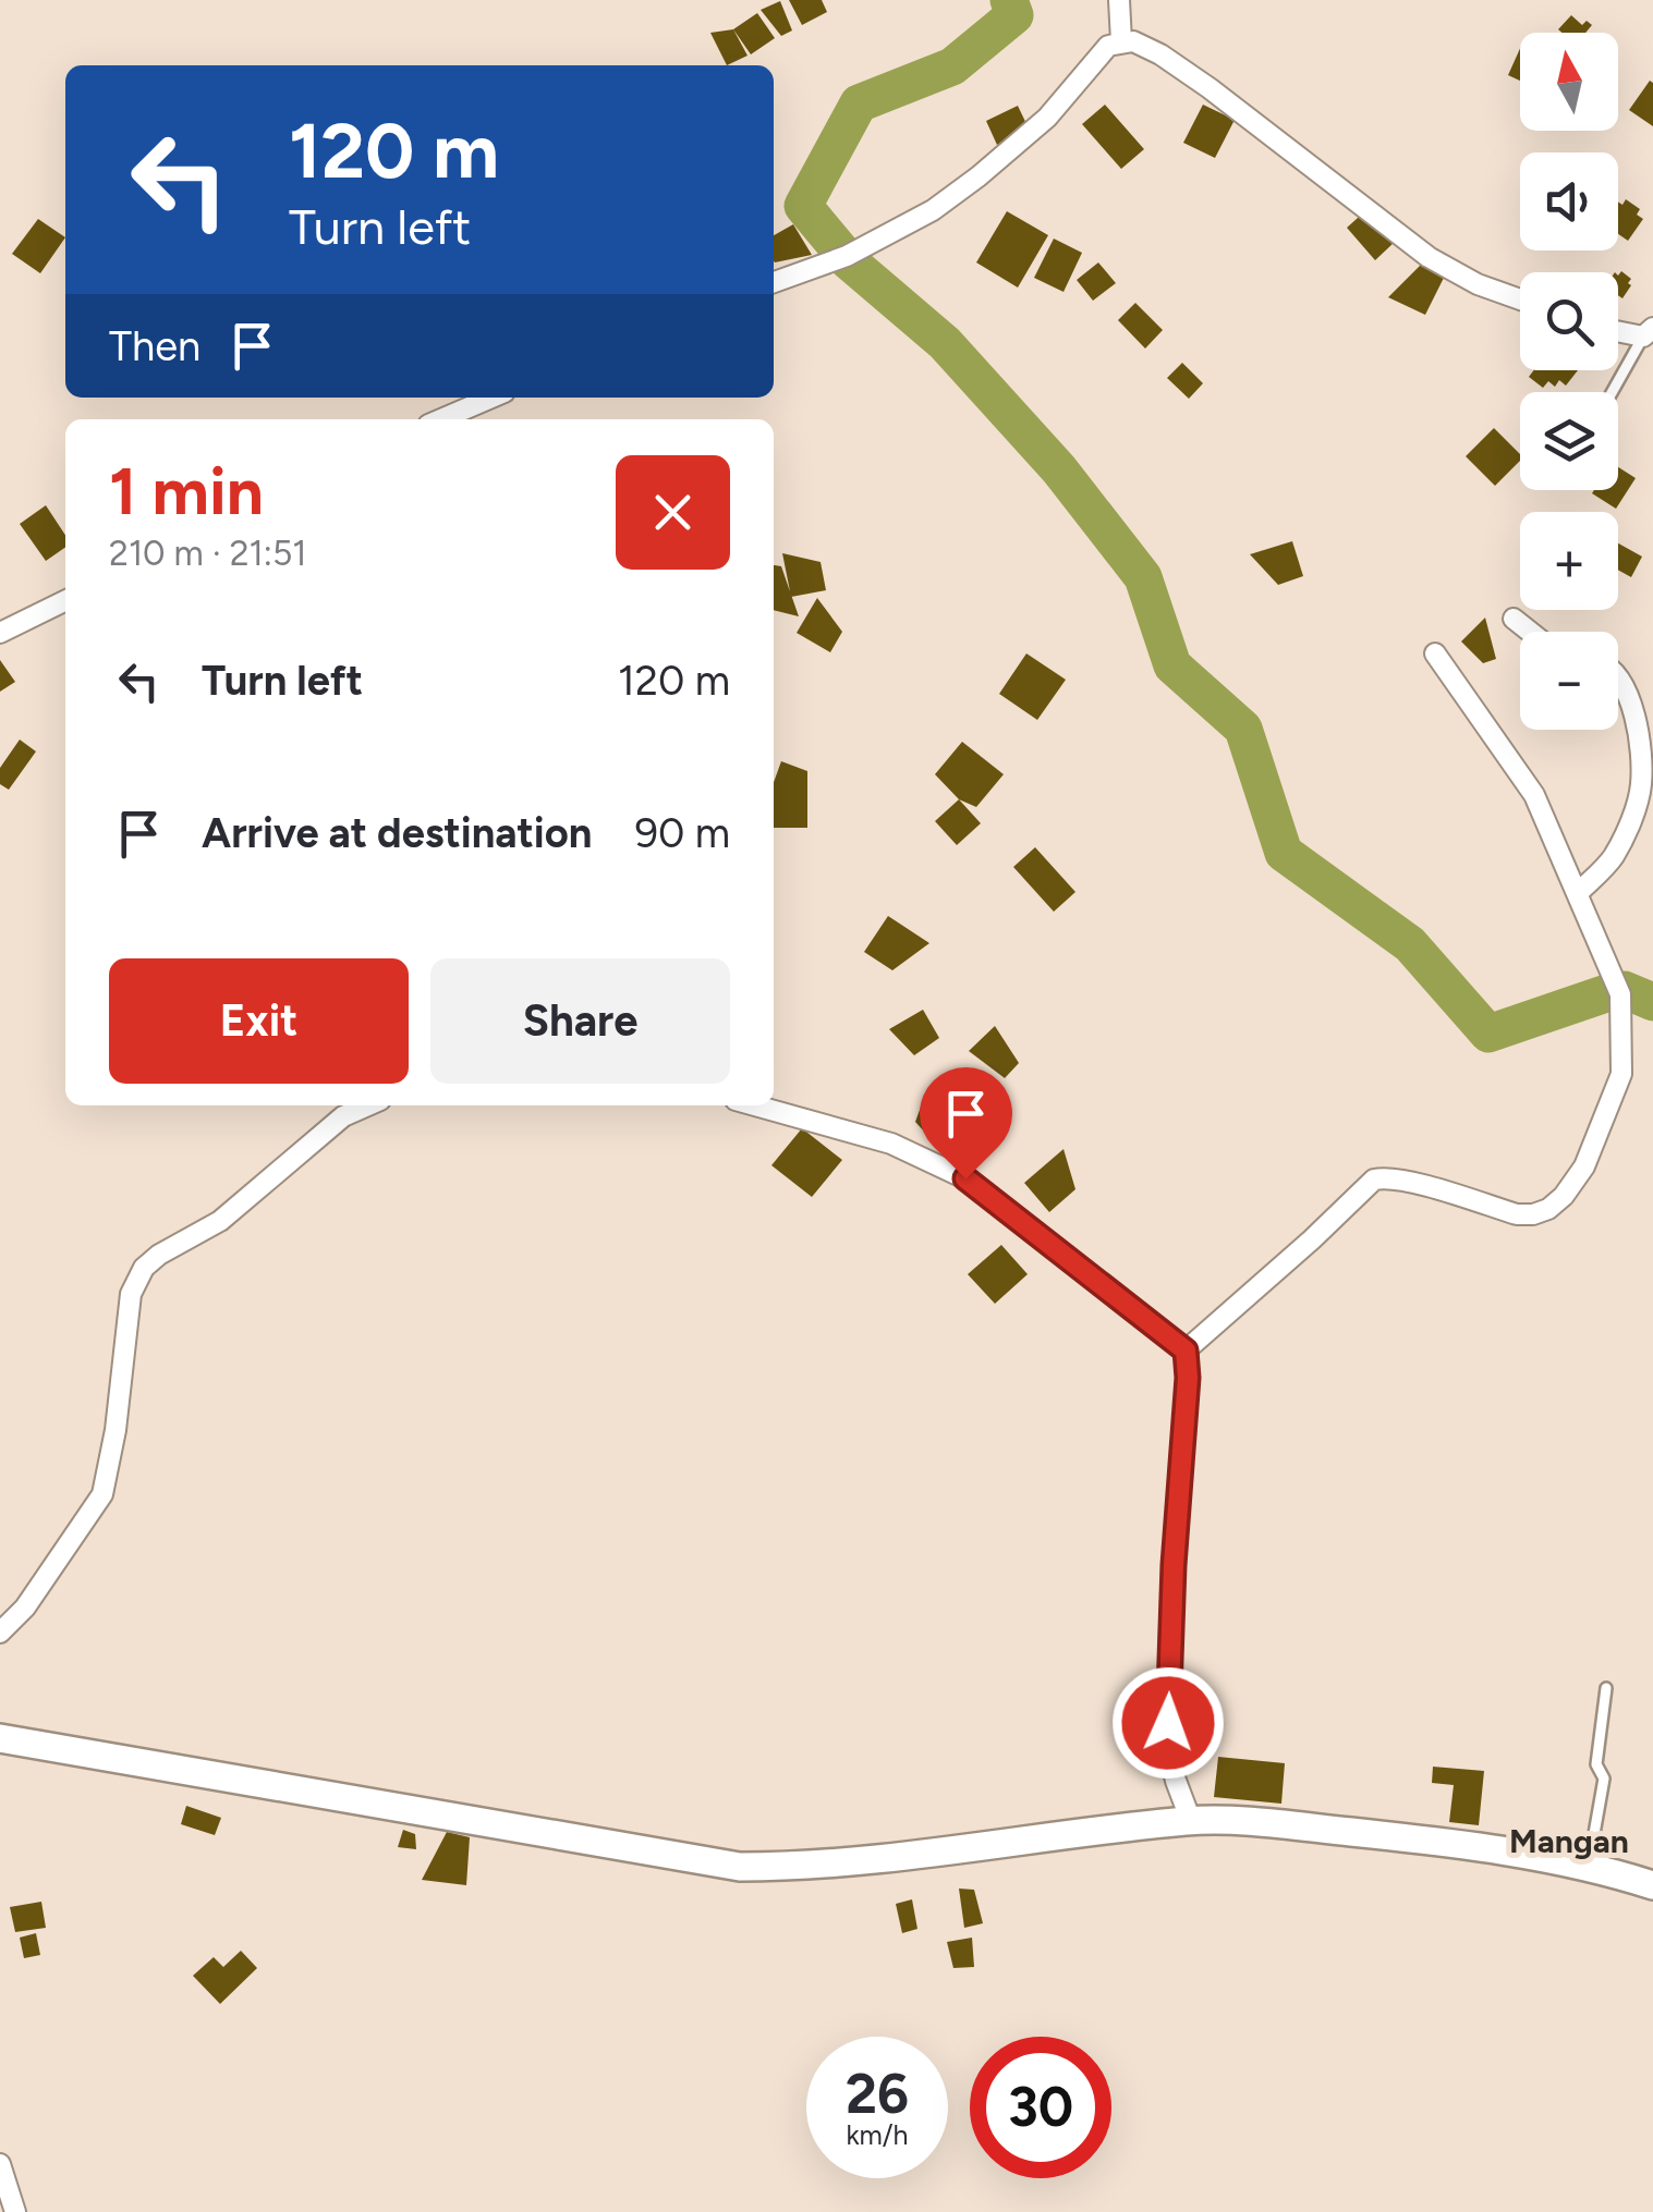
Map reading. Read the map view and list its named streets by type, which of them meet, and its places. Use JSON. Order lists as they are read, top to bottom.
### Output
{
  "districts": ["Mangan"],
  "north": "top",
  "page": {
    "map_buttons": ["+", "−"],
    "turn": ["120 m", "Turn left"],
    "then": "Then",
    "heading": ["1 min", "210 m · 21:51"],
    "list": [
      {
        "name": "Turn left",
        "value": "120 m"
      },
      {
        "name": "Arrive at destination",
        "value": "90 m"
      }
    ],
    "buttons": ["Exit", "Share"],
    "speed": "26 km/h",
    "limit": "30"
  }
}
